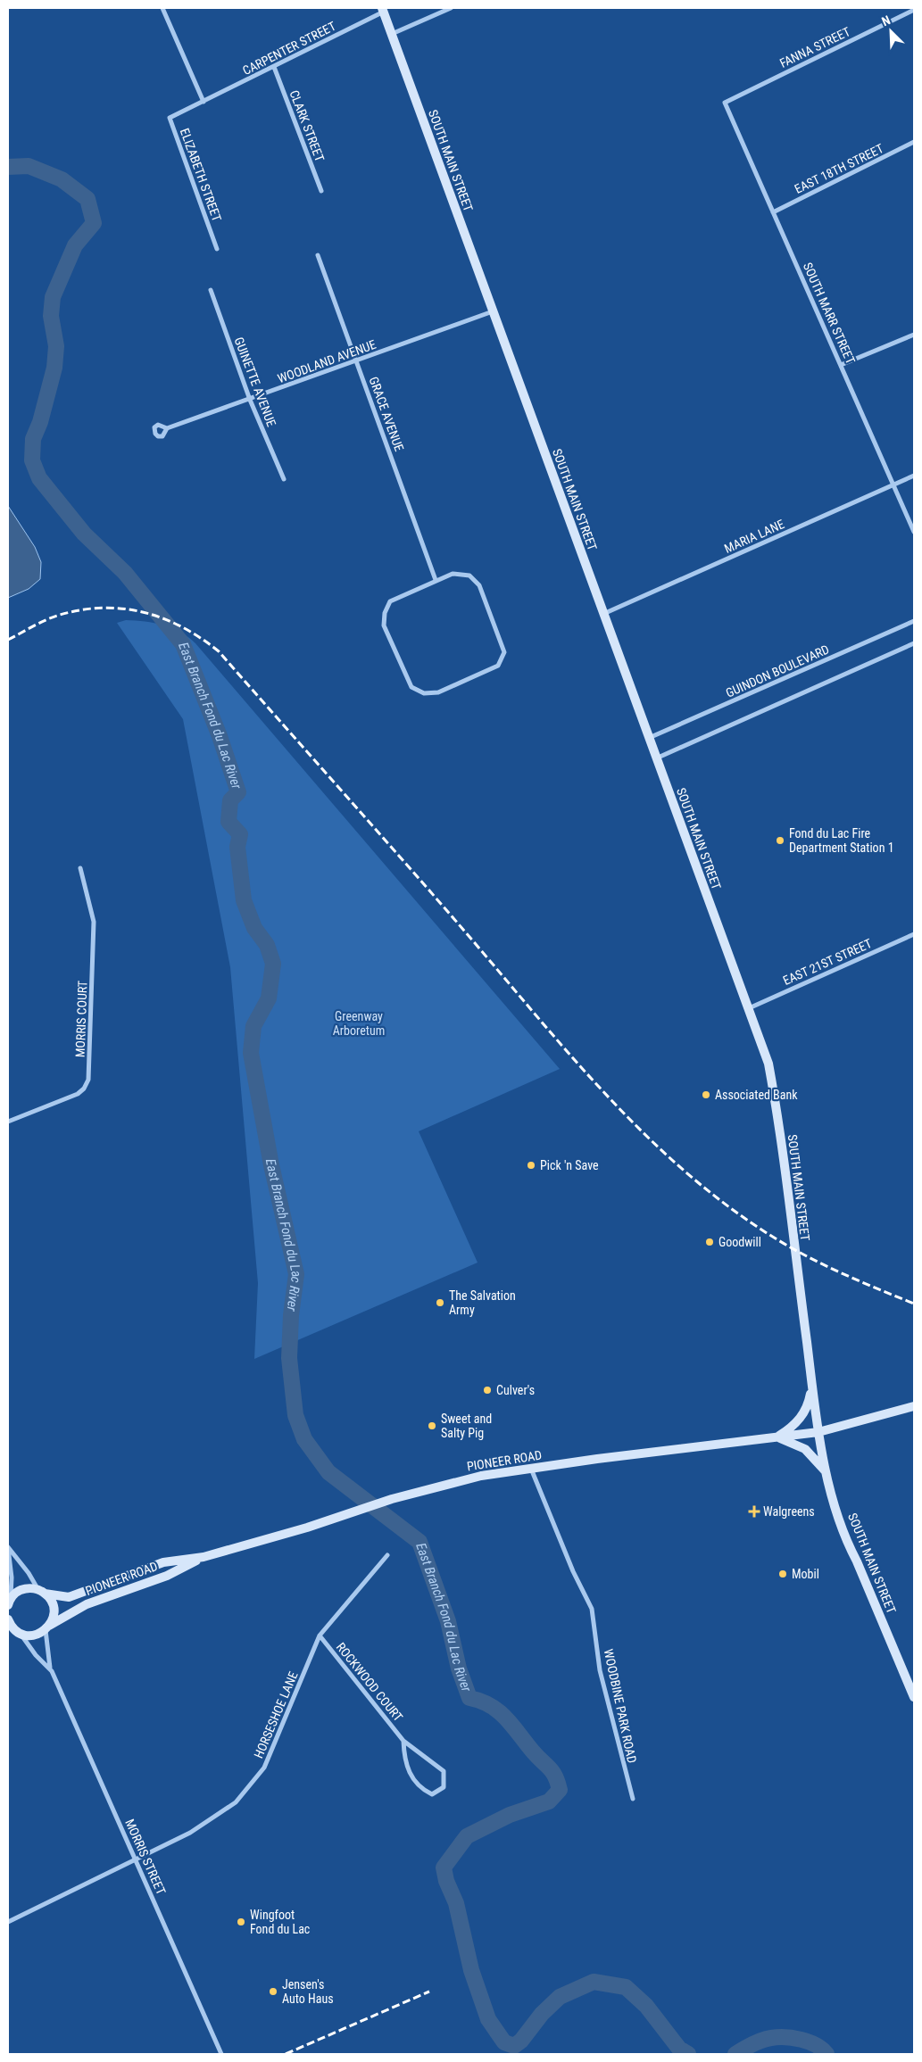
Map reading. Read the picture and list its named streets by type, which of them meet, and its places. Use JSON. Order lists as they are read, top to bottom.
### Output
{
  "streets": {
    "main road": ["SOUTH MAIN STREET", "PIONEER ROAD"],
    "street": [
      "FANNA STREET",
      "CARPENTER STREET",
      "CLARK STREET",
      "EAST 18TH STREET",
      "ELIZABETH STREET",
      "SOUTH MARR STREET",
      "WOODLAND AVENUE",
      "GUINETTE AVENUE",
      "GRACE AVENUE",
      "MARIA LANE",
      "GUINDON BOULEVARD",
      "EAST 21ST STREET",
      "MORRIS COURT",
      "ROCKWOOD COURT",
      "WOODBINE PARK ROAD",
      "HORSESHOE LANE",
      "MORRIS STREET"
    ]
  },
  "crossings": [
    ["FANNA STREET", "SOUTH MARR STREET"],
    ["CARPENTER STREET", "CLARK STREET"],
    ["CARPENTER STREET", "SOUTH MAIN STREET"],
    ["CARPENTER STREET", "ELIZABETH STREET"],
    ["SOUTH MAIN STREET", "WOODLAND AVENUE"],
    ["SOUTH MAIN STREET", "MARIA LANE"],
    ["SOUTH MAIN STREET", "GUINDON BOULEVARD"],
    ["SOUTH MAIN STREET", "EAST 21ST STREET"],
    ["SOUTH MAIN STREET", "PIONEER ROAD"],
    ["EAST 18TH STREET", "SOUTH MARR STREET"],
    ["SOUTH MARR STREET", "MARIA LANE"],
    ["WOODLAND AVENUE", "GUINETTE AVENUE"],
    ["WOODLAND AVENUE", "GRACE AVENUE"],
    ["PIONEER ROAD", "WOODBINE PARK ROAD"],
    ["PIONEER ROAD", "MORRIS STREET"],
    ["ROCKWOOD COURT", "HORSESHOE LANE"],
    ["HORSESHOE LANE", "MORRIS STREET"]
  ],
  "water": ["East Branch Fond du Lac River"],
  "parks": ["Greenway Arboretum"],
  "places": {
    "other": [
      "Fond du Lac Fire Department Station 1",
      "Associated Bank",
      "Pick 'n Save",
      "Goodwill",
      "The Salvation Army",
      "Culver's",
      "Sweet and Salty Pig",
      "Mobil",
      "Wingfoot Fond du Lac",
      "Jensen's Auto Haus"
    ],
    "health": ["Walgreens"]
  },
  "north": "top left"
}
